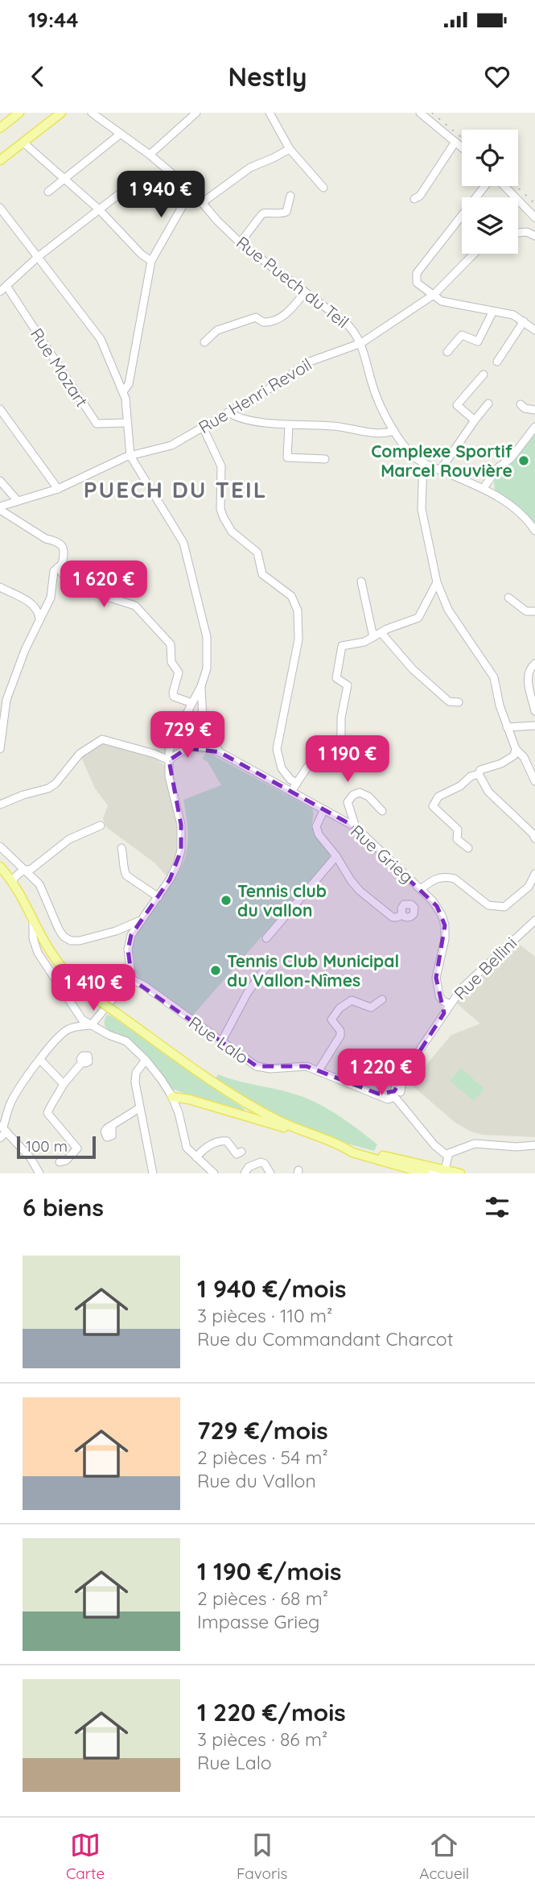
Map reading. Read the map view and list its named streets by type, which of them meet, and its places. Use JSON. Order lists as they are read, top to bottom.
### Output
{
  "streets": {
    "street": [
      "Rue Puech du Teil",
      "Rue Mozart",
      "Rue Henri Revoil",
      "Rue Grieg",
      "Rue Bellini",
      "Rue Lalo"
    ]
  },
  "crossings": [
    ["Rue Puech du Teil", "Rue Henri Revoil"],
    ["Rue Grieg", "Rue Bellini"],
    ["Rue Bellini", "Rue Lalo"]
  ],
  "districts": ["PUECH DU TEIL"],
  "places": ["Complexe Sportif Marcel Rouvière", "Tennis club du vallon", "Tennis Club Municipal du Vallon-Nîmes"],
  "scale_bar": "100 m",
  "page": {
    "status": "19:44",
    "header": "Nestly",
    "price": [
      "1 940 €",
      "1 620 €",
      "729 €",
      "1 190 €",
      "1 410 €",
      "1 220 €"
    ],
    "scale": "100 m",
    "heading": "6 biens",
    "list": [
      {
        "name": "1 940 €/mois",
        "note": "3 pièces · 110 m² · Rue du Commandant Charcot"
      },
      {
        "name": "729 €/mois",
        "note": "2 pièces · 54 m² · Rue du Vallon"
      },
      {
        "name": "1 190 €/mois",
        "note": "2 pièces · 68 m² · Impasse Grieg"
      },
      {
        "name": "1 220 €/mois",
        "note": "3 pièces · 86 m² · Rue Lalo"
      }
    ],
    "tabs": ["Carte", "Favoris", "Accueil"]
  }
}
